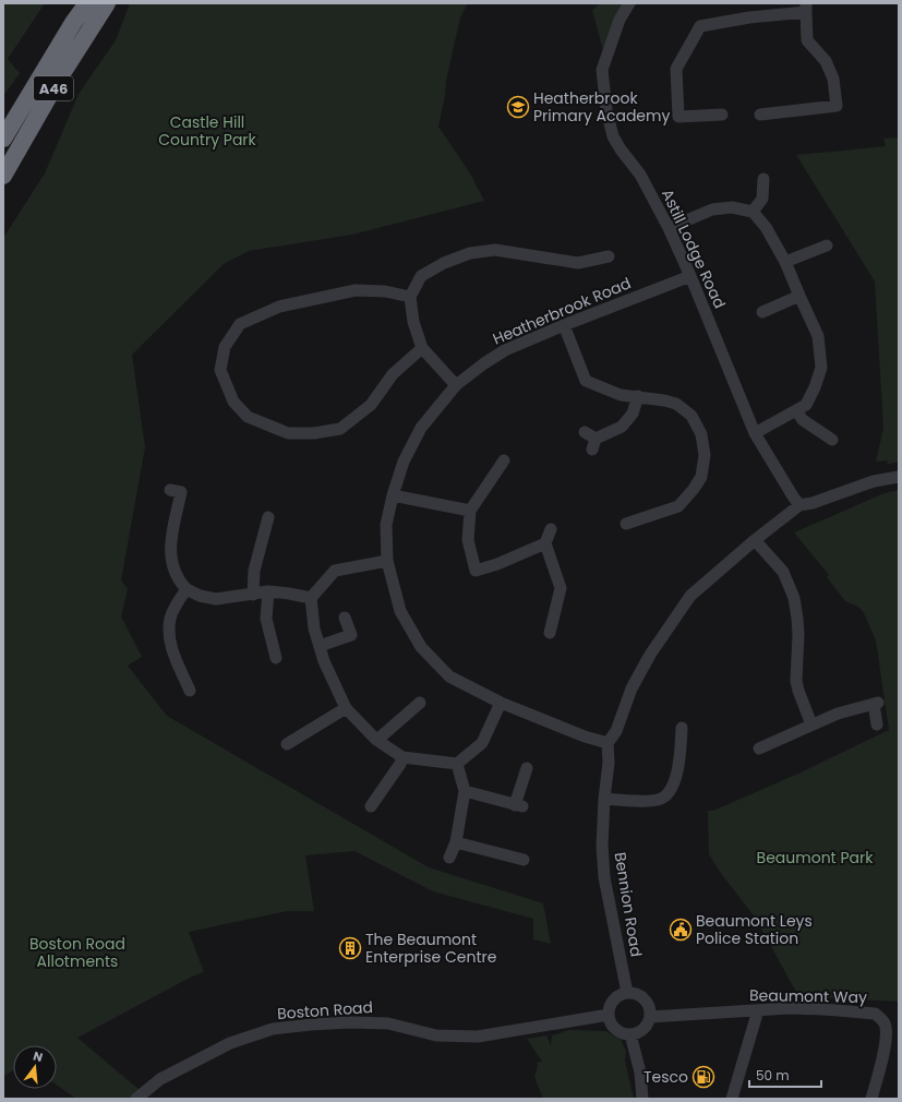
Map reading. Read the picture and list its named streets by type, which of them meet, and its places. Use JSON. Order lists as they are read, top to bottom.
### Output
{
  "streets": {
    "highway": ["A46"],
    "street": [
      "Astill Lodge Road",
      "Heatherbrook Road",
      "Bennion Road",
      "Beaumont Way",
      "Boston Road"
    ]
  },
  "crossings": [
    ["Astill Lodge Road", "Heatherbrook Road"],
    ["Heatherbrook Road", "Bennion Road"],
    ["Bennion Road", "Beaumont Way"],
    ["Bennion Road", "Boston Road"],
    ["Beaumont Way", "Boston Road"]
  ],
  "parks": ["Castle Hill Country Park", "Beaumont Park", "Boston Road Allotments"],
  "places": {
    "school or university": ["Heatherbrook Primary Academy"],
    "public building": ["Beaumont Leys Police Station"],
    "building": ["The Beaumont Enterprise Centre"],
    "fuel station": ["Tesco"]
  },
  "scale_bar": "50 m",
  "north": "top"
}
